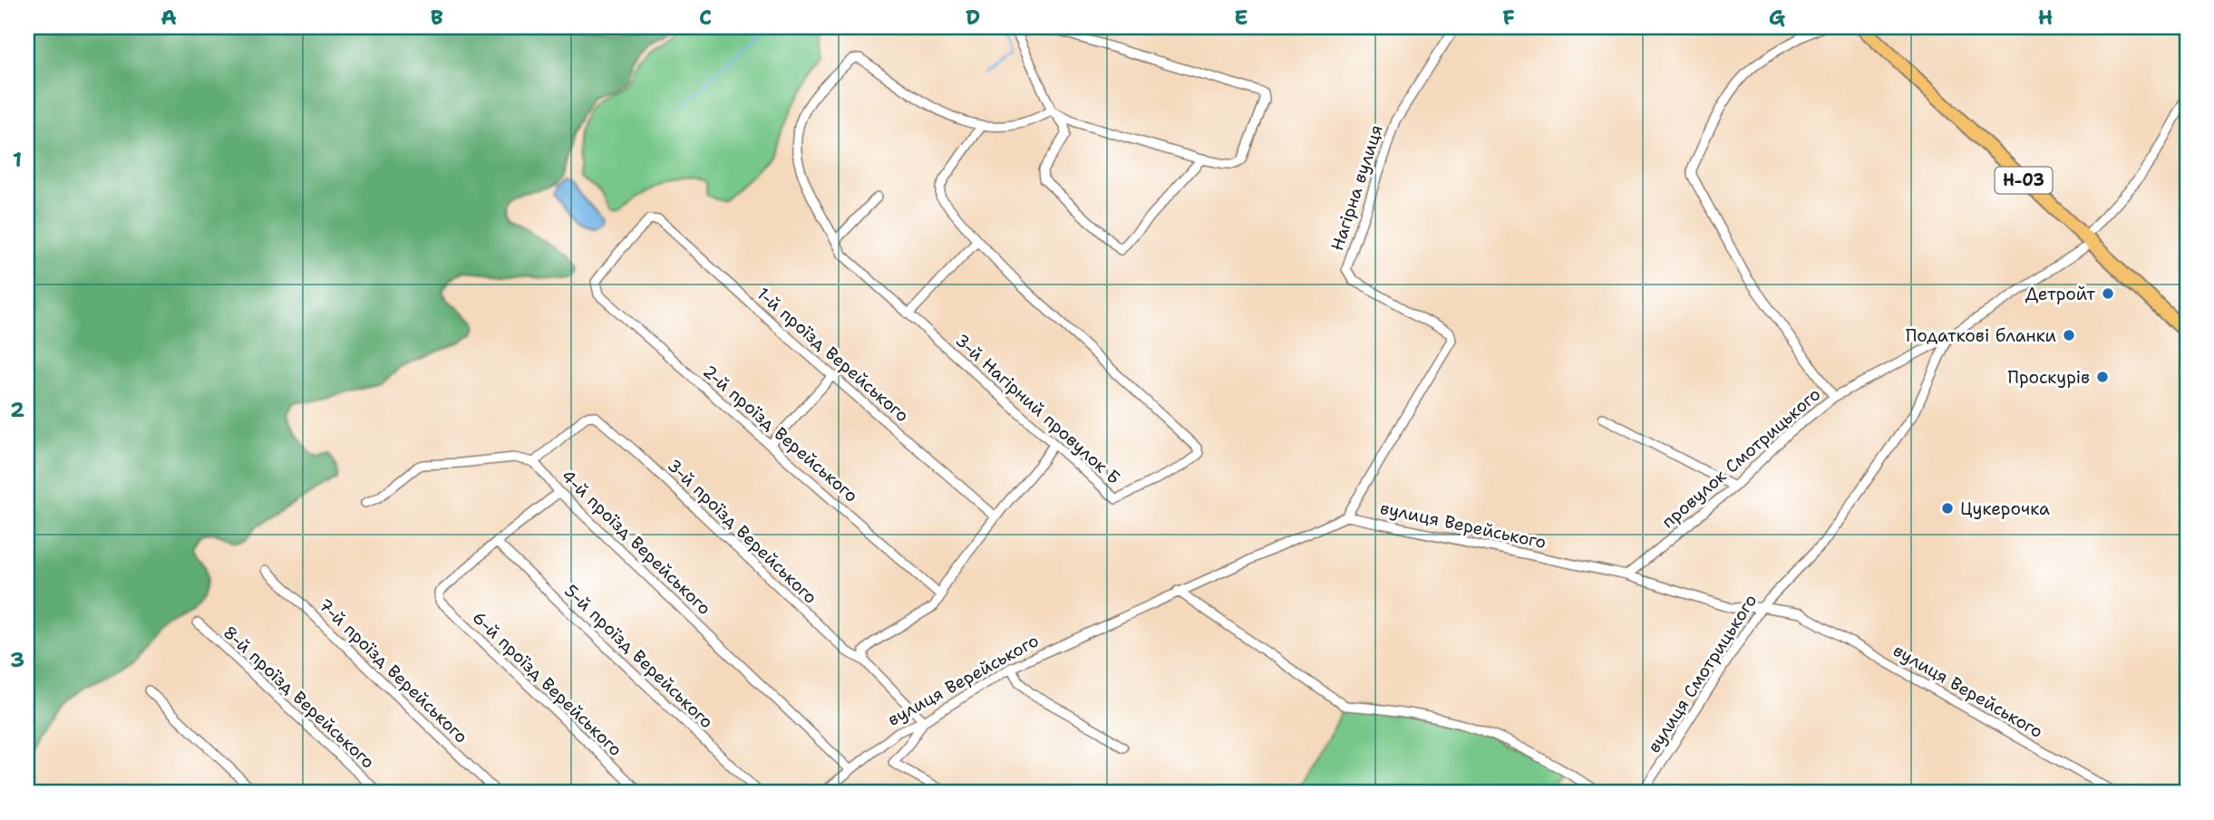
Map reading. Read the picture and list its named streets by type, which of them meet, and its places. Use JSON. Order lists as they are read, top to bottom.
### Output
{
  "streets": {
    "main road": ["Н-03"],
    "street": [
      "Нагірна вулиця",
      "1-й проїзд Верейського",
      "3-й Нагірний провулок Б",
      "2-й проїзд Верейського",
      "провулок Смотрицького",
      "вулиця Верейського",
      "3-й проїзд Верейського",
      "4-й проїзд Верейського",
      "5-й проїзд Верейського",
      "7-й проїзд Верейського",
      "вулиця Смотрицького",
      "6-й проїзд Верейського",
      "8-й проїзд Верейського"
    ]
  },
  "crossings": [
    ["Нагірна вулиця", "вулиця Верейського"],
    ["1-й проїзд Верейського", "2-й проїзд Верейського"],
    ["провулок Смотрицького", "вулиця Верейського"],
    ["провулок Смотрицького", "вулиця Смотрицького"],
    ["вулиця Верейського", "3-й проїзд Верейського"],
    ["вулиця Верейського", "4-й проїзд Верейського"],
    ["вулиця Верейського", "вулиця Смотрицького"],
    ["3-й проїзд Верейського", "4-й проїзд Верейського"],
    ["5-й проїзд Верейського", "6-й проїзд Верейського"]
  ],
  "places": [
    "Детройт",
    "Податкові бланки",
    "Проскурів",
    "Цукерочка"
  ],
  "grid": {
    "columns": [
      "A",
      "B",
      "C",
      "D",
      "E",
      "F",
      "G",
      "H"
    ],
    "rows": ["1", "2", "3"]
  }
}
